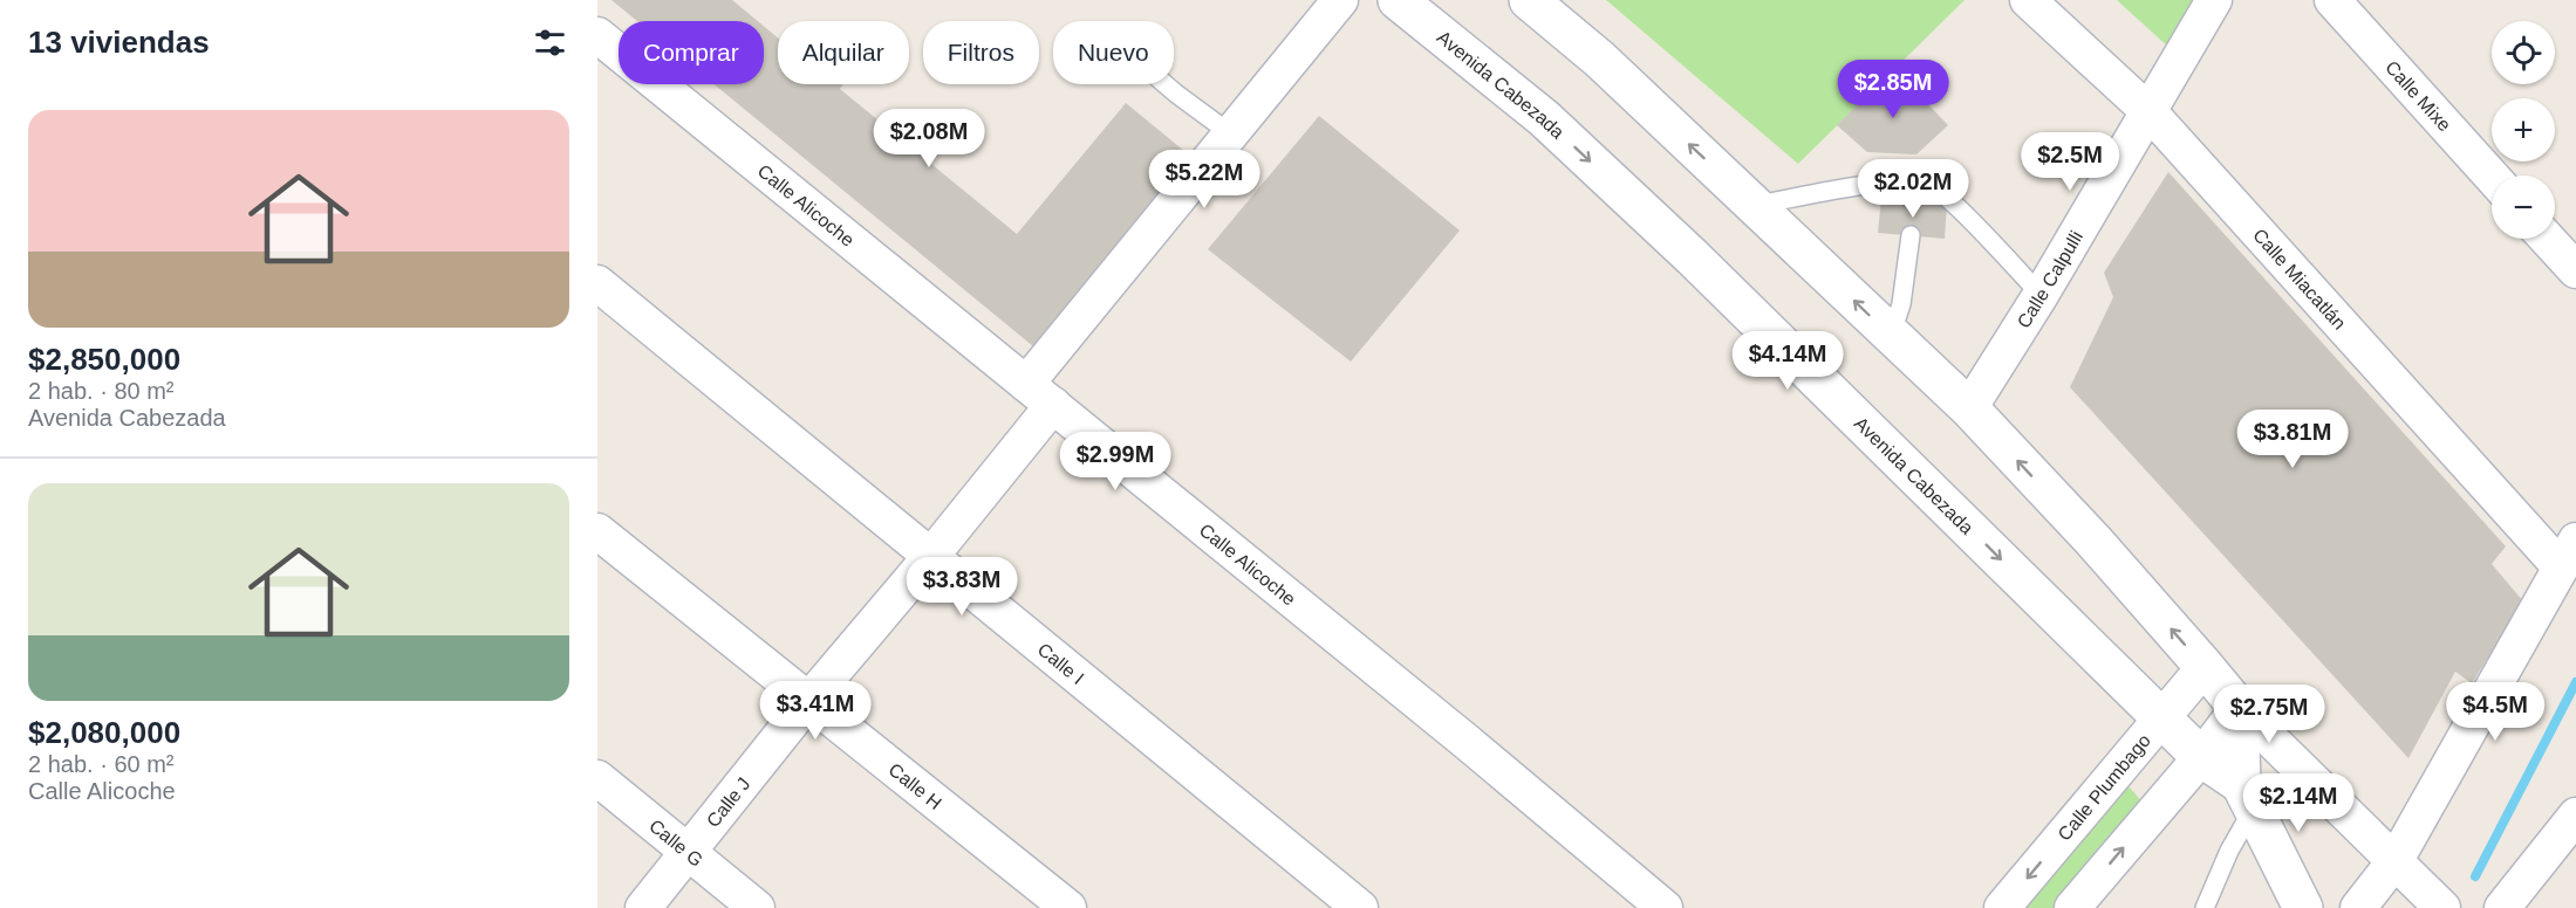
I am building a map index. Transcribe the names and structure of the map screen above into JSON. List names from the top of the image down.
{
  "streets": {
    "main road": ["Avenida Cabezada"],
    "street": [
      "Calle Mixe",
      "Calle Alicoche",
      "Calle Calpulli",
      "Calle Miacatlán",
      "Calle I",
      "Calle H",
      "Calle Plumbago",
      "Calle J",
      "Calle G"
    ]
  },
  "crossings": [
    ["Avenida Cabezada", "Calle Plumbago"],
    ["Calle Alicoche", "Calle J"],
    ["Calle Calpulli", "Calle Miacatlán"],
    ["Calle I", "Calle J"],
    ["Calle H", "Calle J"],
    ["Calle J", "Calle G"]
  ],
  "page": {
    "heading": "13 viviendas",
    "map_buttons": ["+", "−"],
    "chip": [
      "Comprar",
      "Alquilar",
      "Filtros",
      "Nuevo"
    ],
    "price": [
      "$2.85M",
      "$2.08M",
      "$2.5M",
      "$5.22M",
      "$2.02M",
      "$4.14M",
      "$3.81M",
      "$2.99M",
      "$3.83M",
      "$3.41M",
      "$4.5M",
      "$2.75M",
      "$2.14M"
    ],
    "list": [
      {
        "name": "$2,850,000",
        "note": "2 hab. · 80 m² · Avenida Cabezada"
      },
      {
        "name": "$2,080,000",
        "note": "2 hab. · 60 m² · Calle Alicoche"
      }
    ]
  }
}
